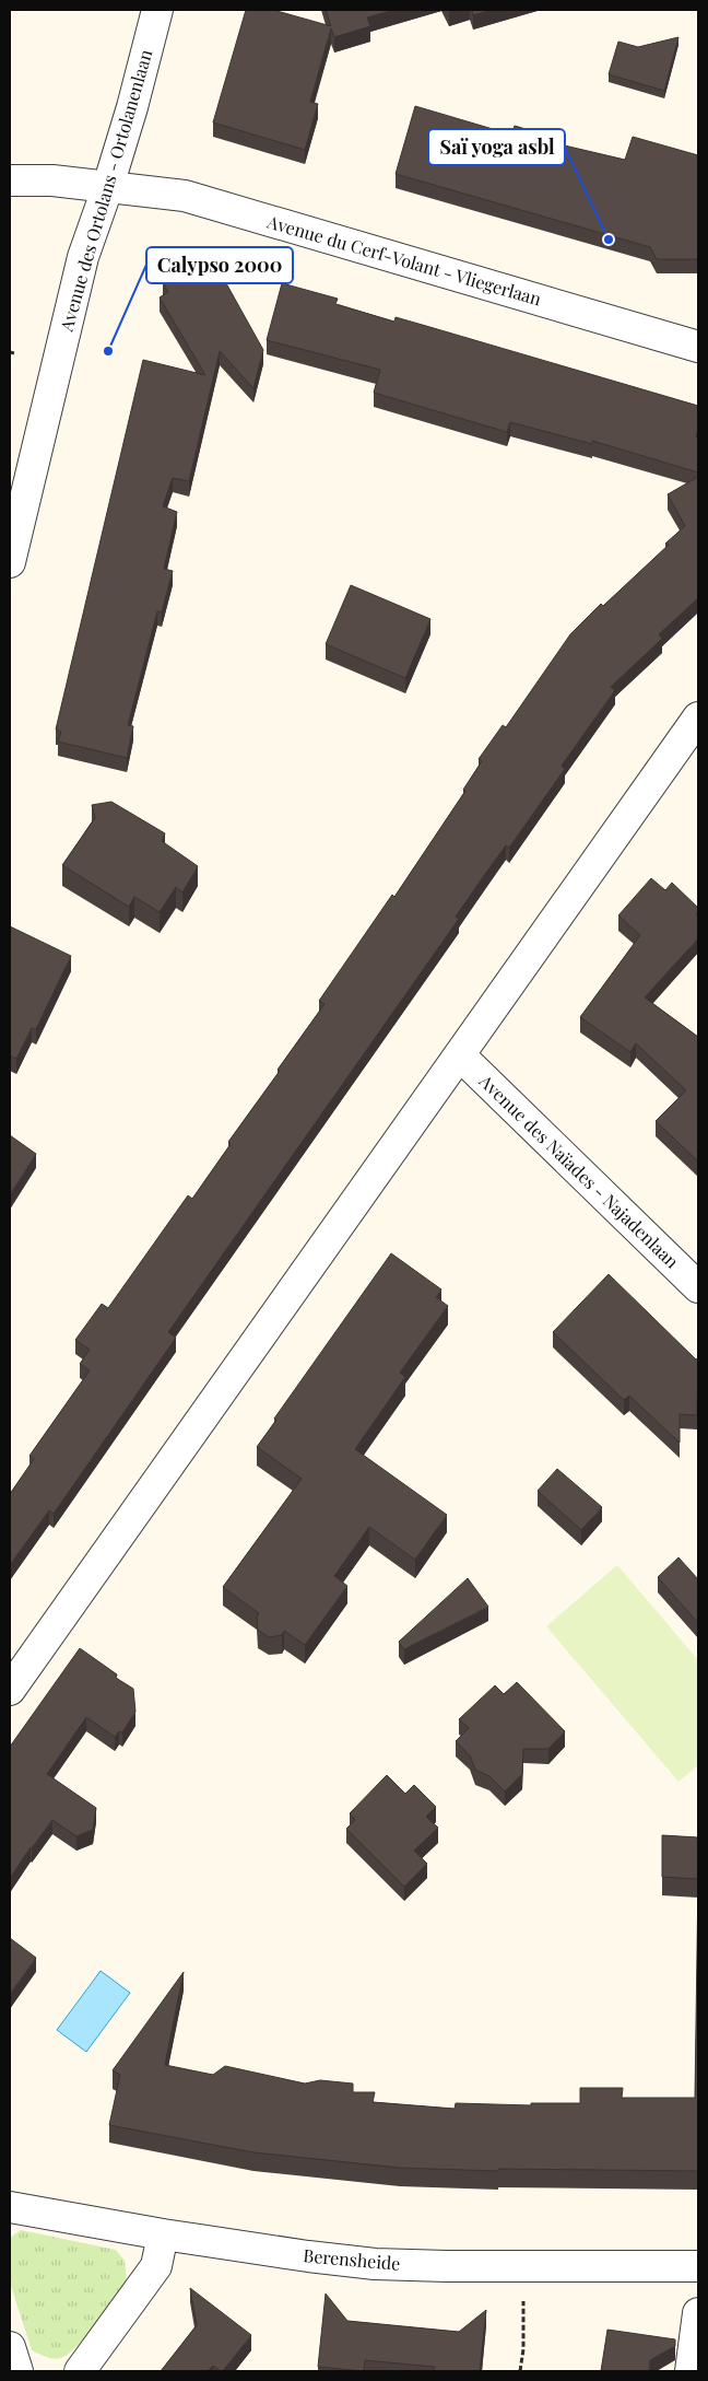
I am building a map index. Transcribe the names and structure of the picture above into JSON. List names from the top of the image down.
{
  "streets": {
    "street": [
      "Avenue des Ortolans - Ortolanenlaan",
      "Avenue du Cerf-Volant - Vliegerlaan",
      "Avenue des Naïades - Najadenlaan",
      "Berensheide"
    ]
  },
  "crossings": [
    ["Avenue des Ortolans - Ortolanenlaan", "Avenue du Cerf-Volant - Vliegerlaan"]
  ],
  "places": ["Saï yoga asbl", "Calypso 2000"]
}
